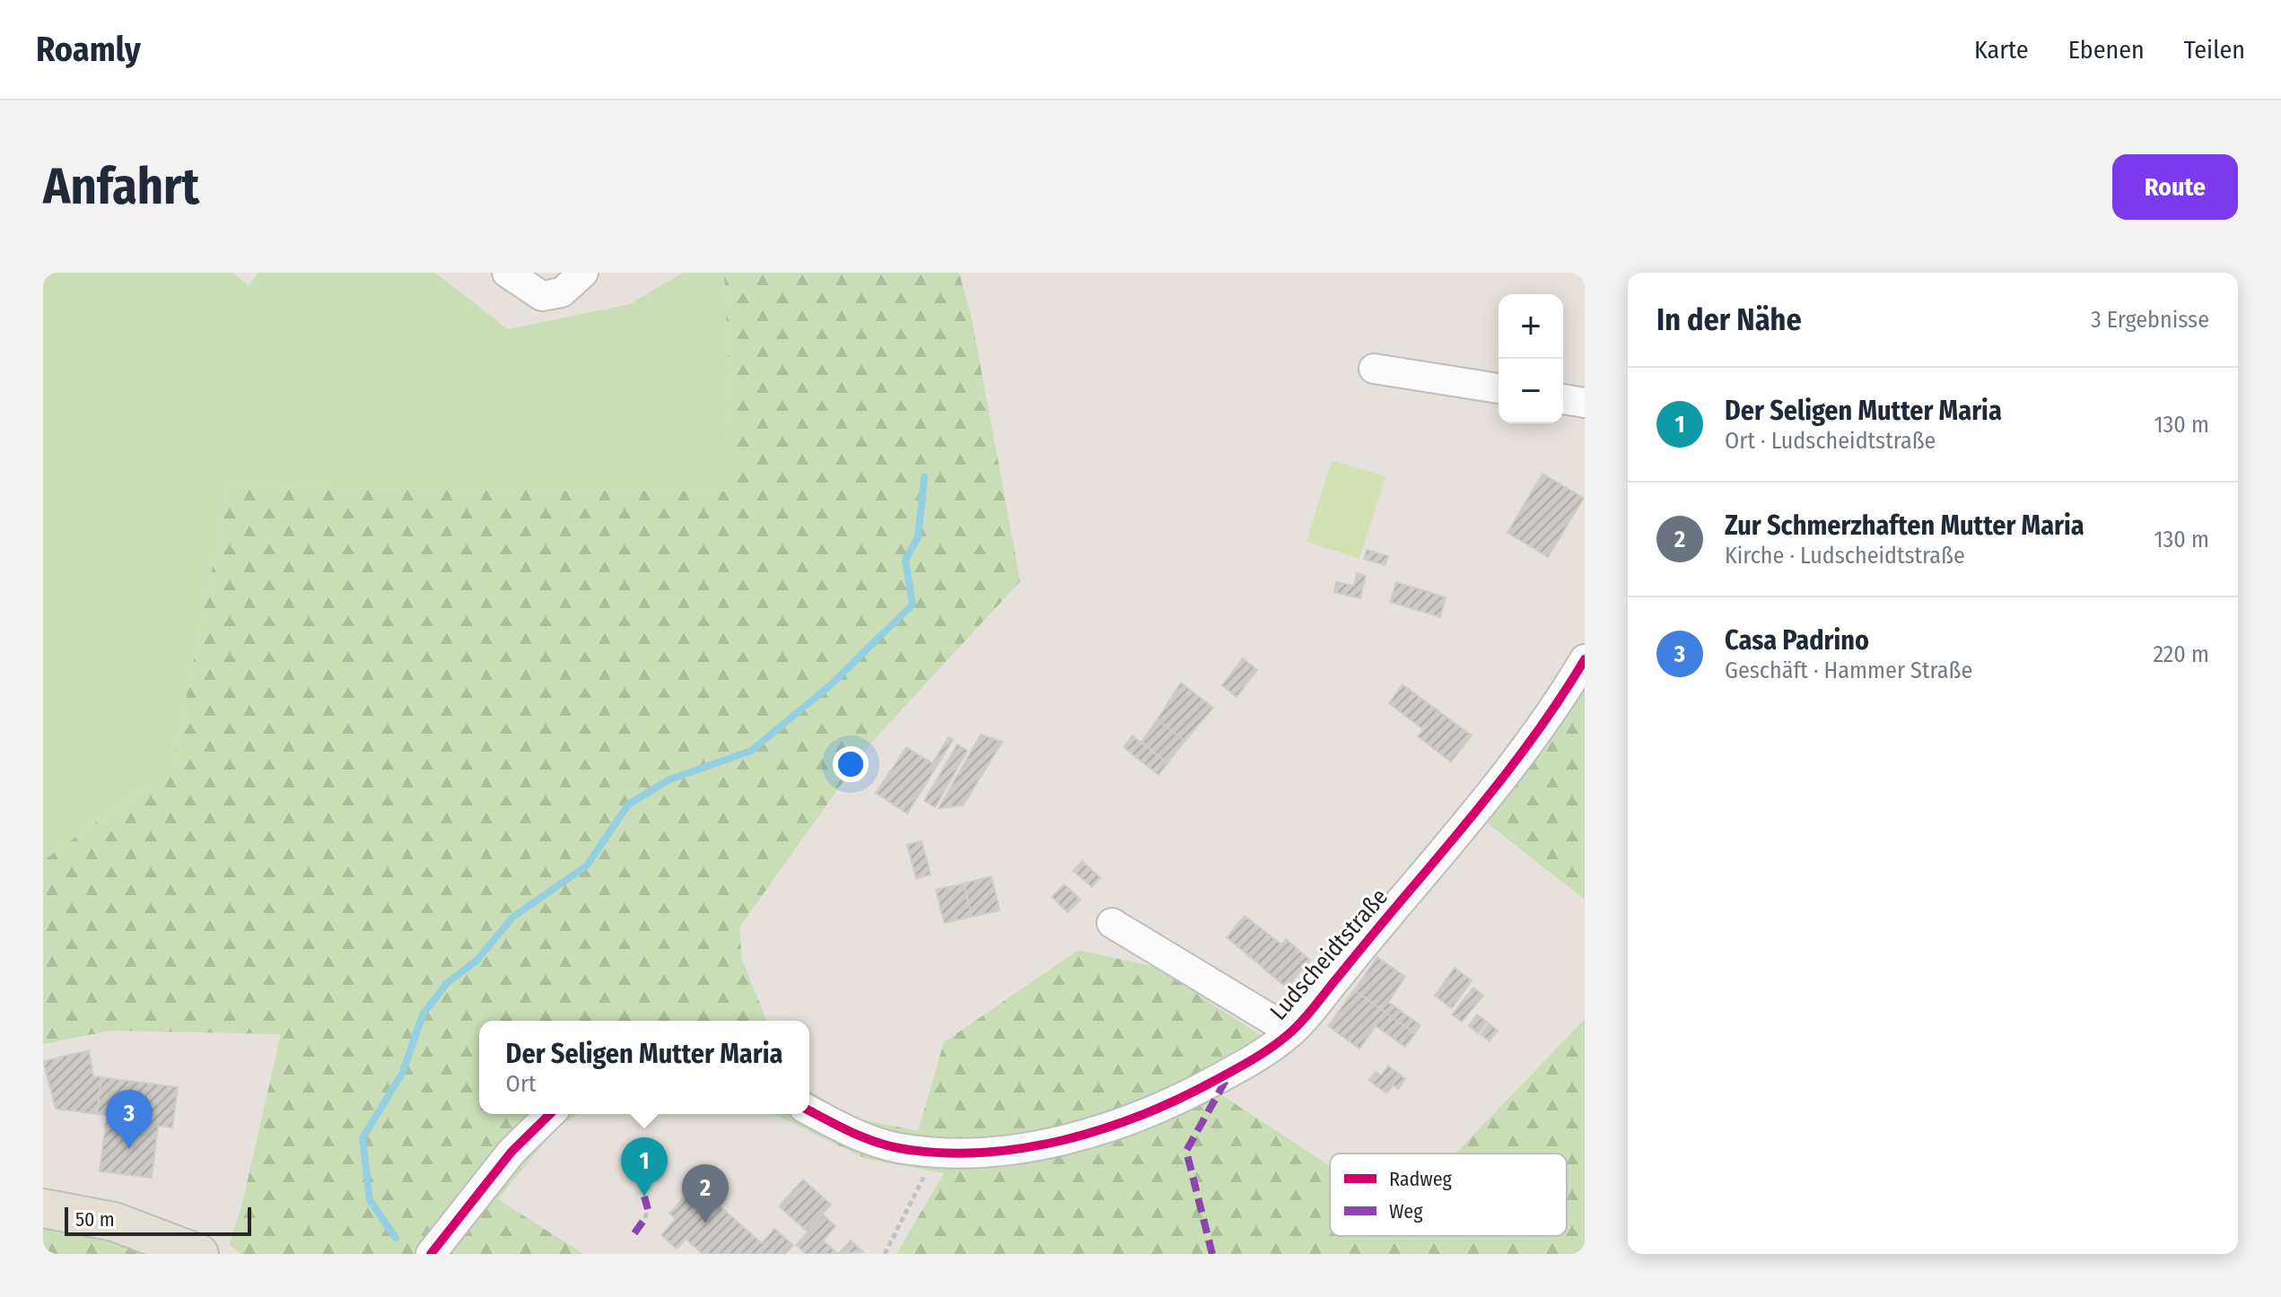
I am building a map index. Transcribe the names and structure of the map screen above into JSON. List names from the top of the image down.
{
  "streets": {
    "street": ["Ludscheidtstraße"]
  },
  "legend": ["Radweg", "Weg"],
  "scale_bar": "50 m",
  "page": {
    "header": "Roamly",
    "nav": ["Karte", "Ebenen", "Teilen"],
    "buttons": "Route",
    "title": "Anfahrt",
    "heading": ["In der Nähe", "3 Ergebnisse"],
    "map_buttons": ["+", "−"],
    "list": [
      {
        "mark": "1",
        "name": "Der Seligen Mutter Maria",
        "note": "Ort · Ludscheidtstraße",
        "value": "130 m"
      },
      {
        "mark": "2",
        "name": "Zur Schmerzhaften Mutter Maria",
        "note": "Kirche · Ludscheidtstraße",
        "value": "130 m"
      },
      {
        "mark": "3",
        "name": "Casa Padrino",
        "note": "Geschäft · Hammer Straße",
        "value": "220 m"
      }
    ],
    "popup": ["Der Seligen Mutter Maria", "Ort"],
    "pins": ["3", "1", "2"],
    "scale": "50 m"
  }
}
